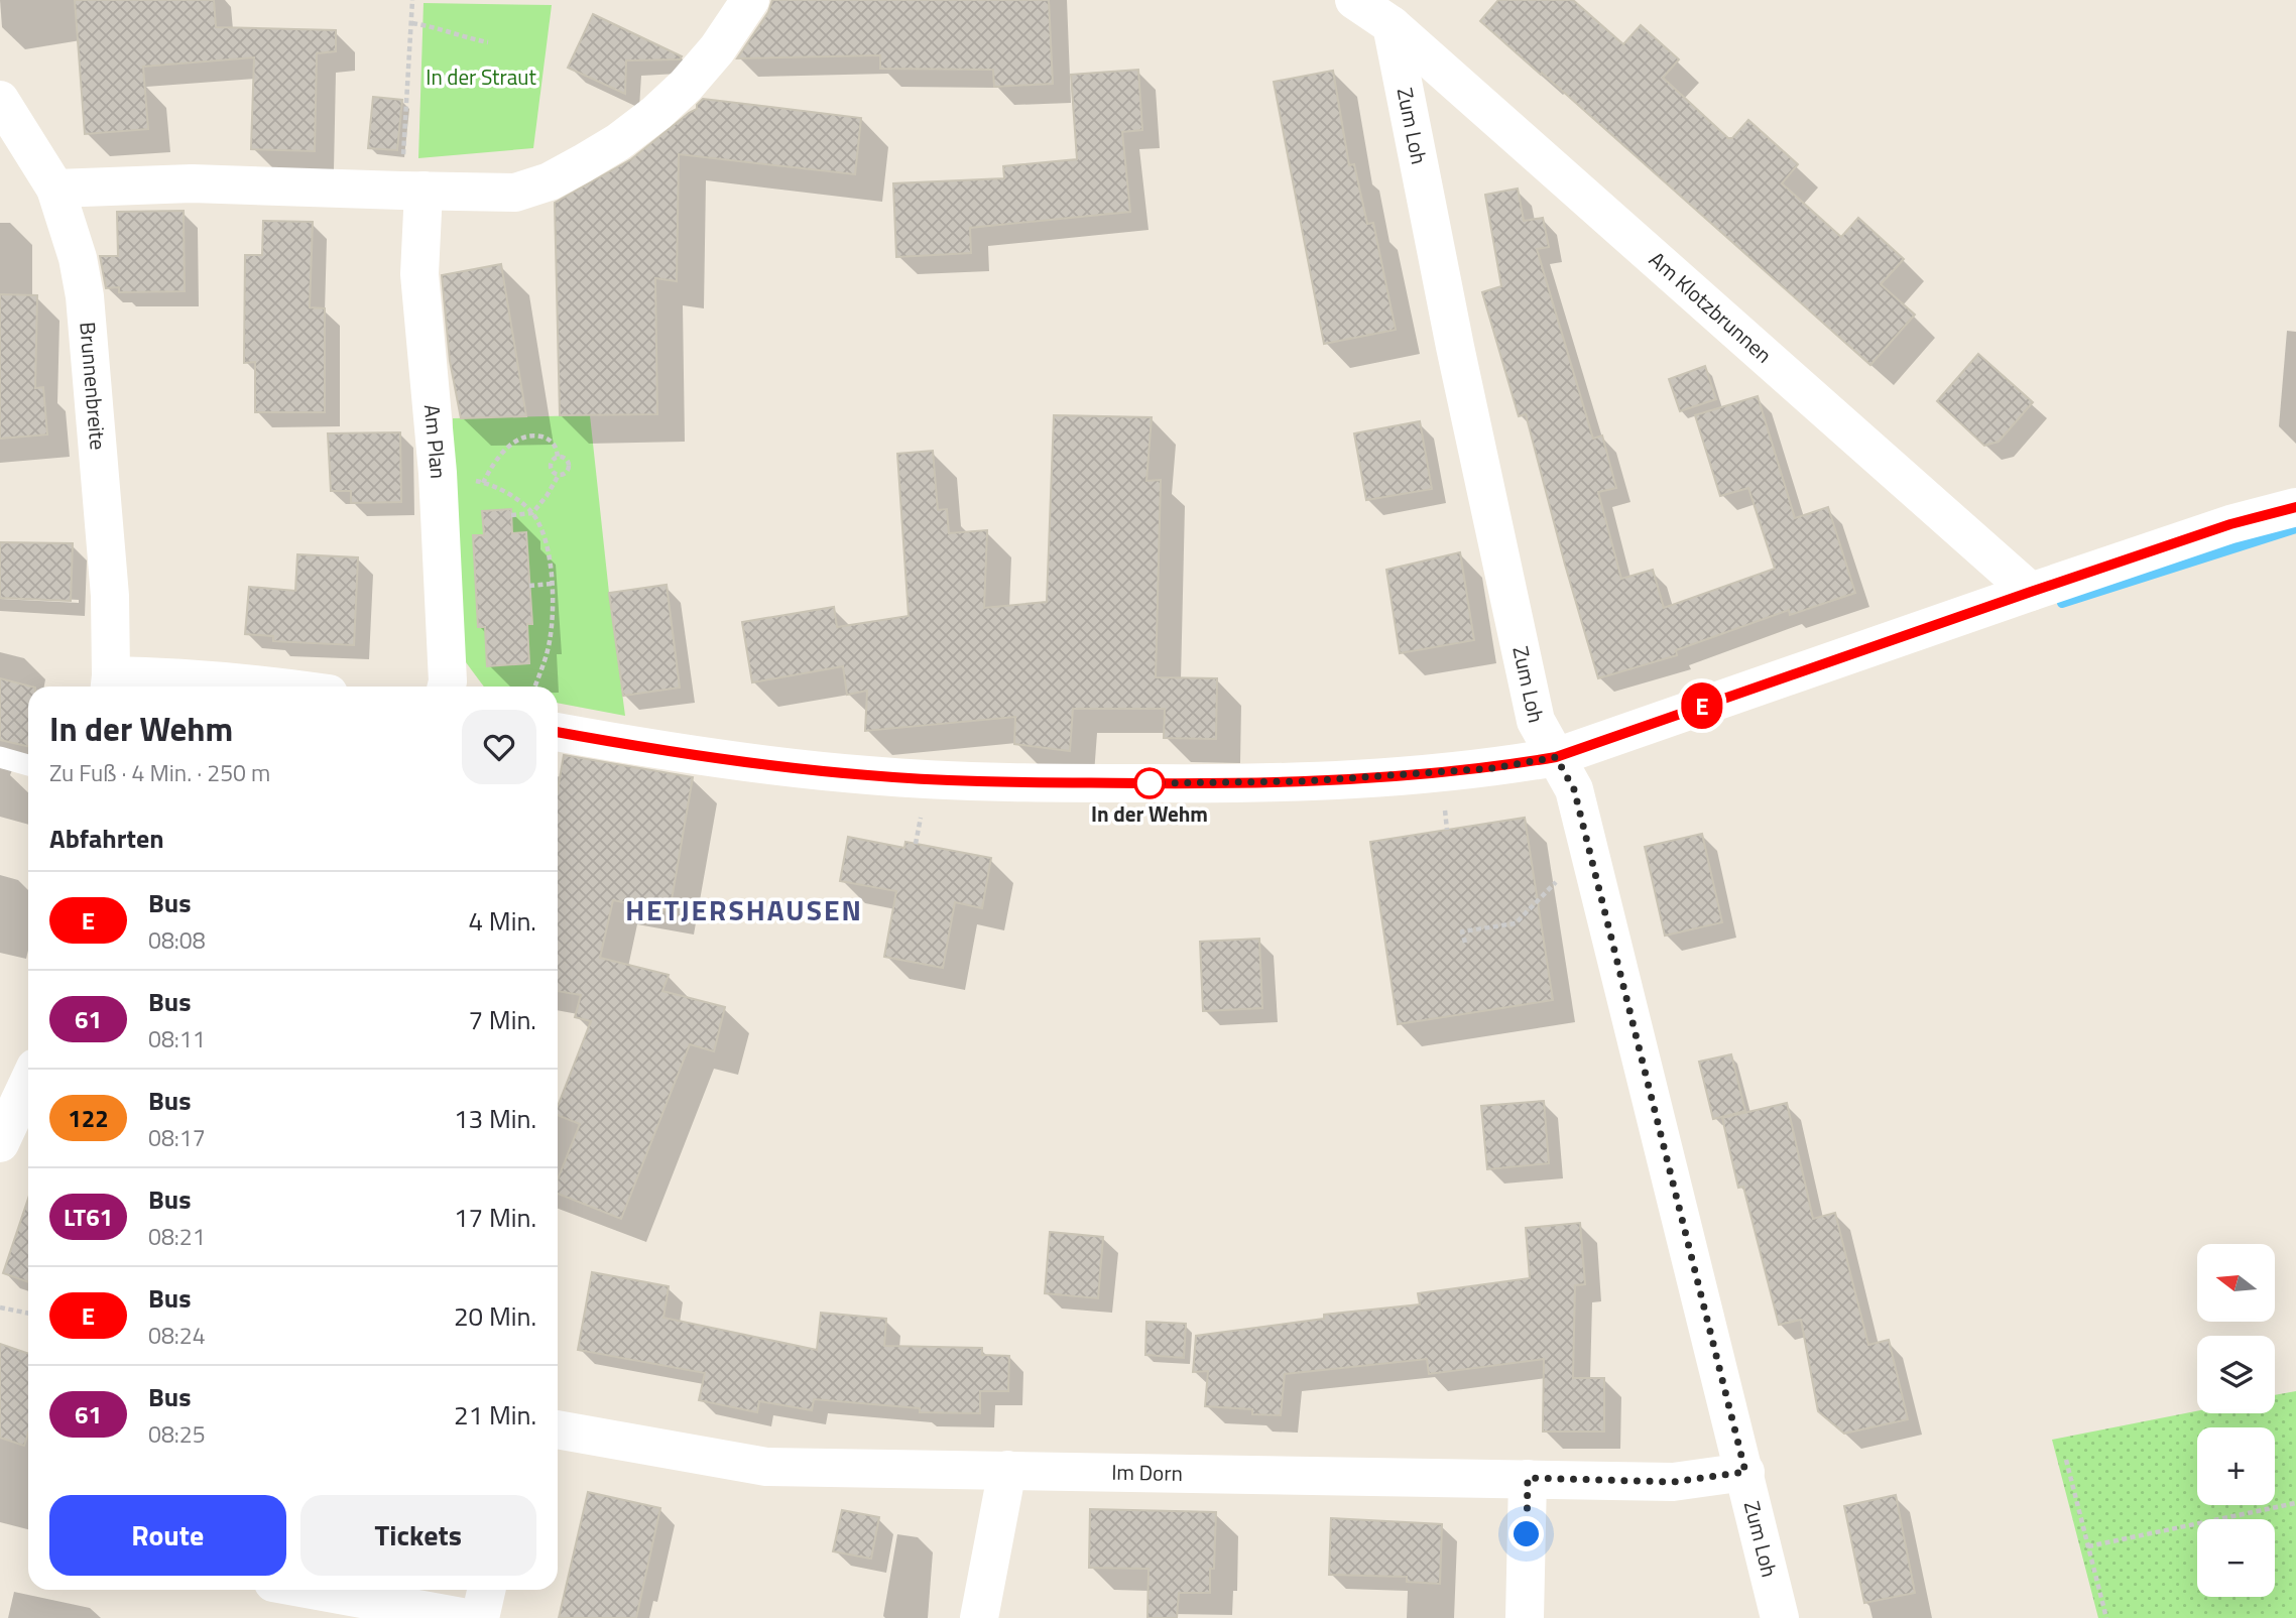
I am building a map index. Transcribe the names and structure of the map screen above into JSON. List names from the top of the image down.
{
  "streets": {
    "street": [
      "Zum Loh",
      "Am Klotzbrunnen",
      "Brunnenbreite",
      "Am Plan",
      "Im Dorn"
    ]
  },
  "crossings": [
    ["Zum Loh", "Am Klotzbrunnen"],
    ["Zum Loh", "Im Dorn"]
  ],
  "districts": ["HETJERSHAUSEN"],
  "parks": ["In der Straut"],
  "places": ["In der Wehm"],
  "lines": ["bus line E"],
  "north": "left",
  "page": {
    "on_map": "E",
    "heading": [
      ["In der Wehm", "Zu Fuß · 4 Min. · 250 m"],
      "Abfahrten"
    ],
    "list": [
      {
        "mark": "E",
        "name": "Bus",
        "note": "08:08",
        "value": "4 Min."
      },
      {
        "mark": "61",
        "name": "Bus",
        "note": "08:11",
        "value": "7 Min."
      },
      {
        "mark": "122",
        "name": "Bus",
        "note": "08:17",
        "value": "13 Min."
      },
      {
        "mark": "LT61",
        "name": "Bus",
        "note": "08:21",
        "value": "17 Min."
      },
      {
        "mark": "E",
        "name": "Bus",
        "note": "08:24",
        "value": "20 Min."
      },
      {
        "mark": "61",
        "name": "Bus",
        "note": "08:25",
        "value": "21 Min."
      }
    ],
    "map_buttons": ["+", "−"],
    "buttons": ["Route", "Tickets"]
  }
}
